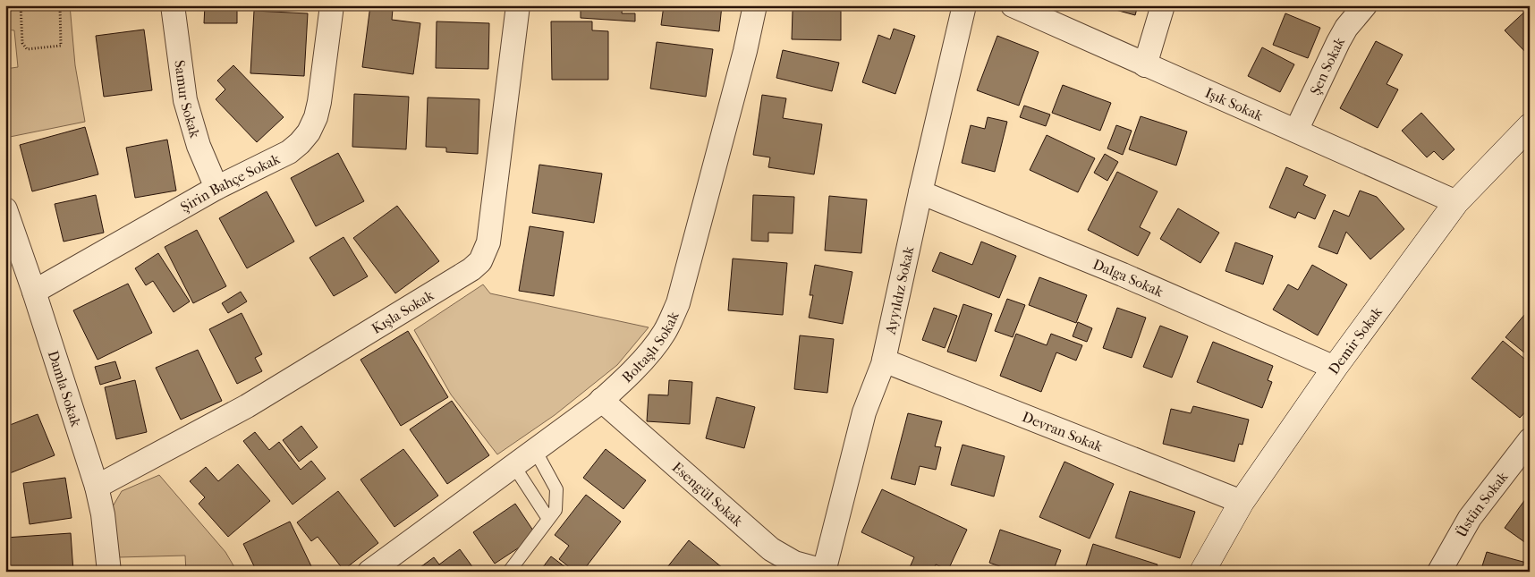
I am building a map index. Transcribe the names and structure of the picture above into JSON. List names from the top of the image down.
{
  "streets": {
    "street": [
      "Şen Sokak",
      "Samur Sokak",
      "Işık Sokak",
      "Şirin Bahçe Sokak",
      "Dalga Sokak",
      "Ayyıldız Sokak",
      "Kışla Sokak",
      "Demir Sokak",
      "Boltaşlı Sokak",
      "Damla Sokak",
      "Devran Sokak",
      "Esengül Sokak",
      "Üstün Sokak"
    ]
  },
  "crossings": [
    ["Şen Sokak", "Işık Sokak"],
    ["Samur Sokak", "Şirin Bahçe Sokak"],
    ["Işık Sokak", "Demir Sokak"],
    ["Şirin Bahçe Sokak", "Damla Sokak"],
    ["Dalga Sokak", "Ayyıldız Sokak"],
    ["Dalga Sokak", "Demir Sokak"],
    ["Ayyıldız Sokak", "Devran Sokak"],
    ["Ayyıldız Sokak", "Esengül Sokak"],
    ["Kışla Sokak", "Damla Sokak"],
    ["Demir Sokak", "Devran Sokak"],
    ["Boltaşlı Sokak", "Esengül Sokak"]
  ]
}
